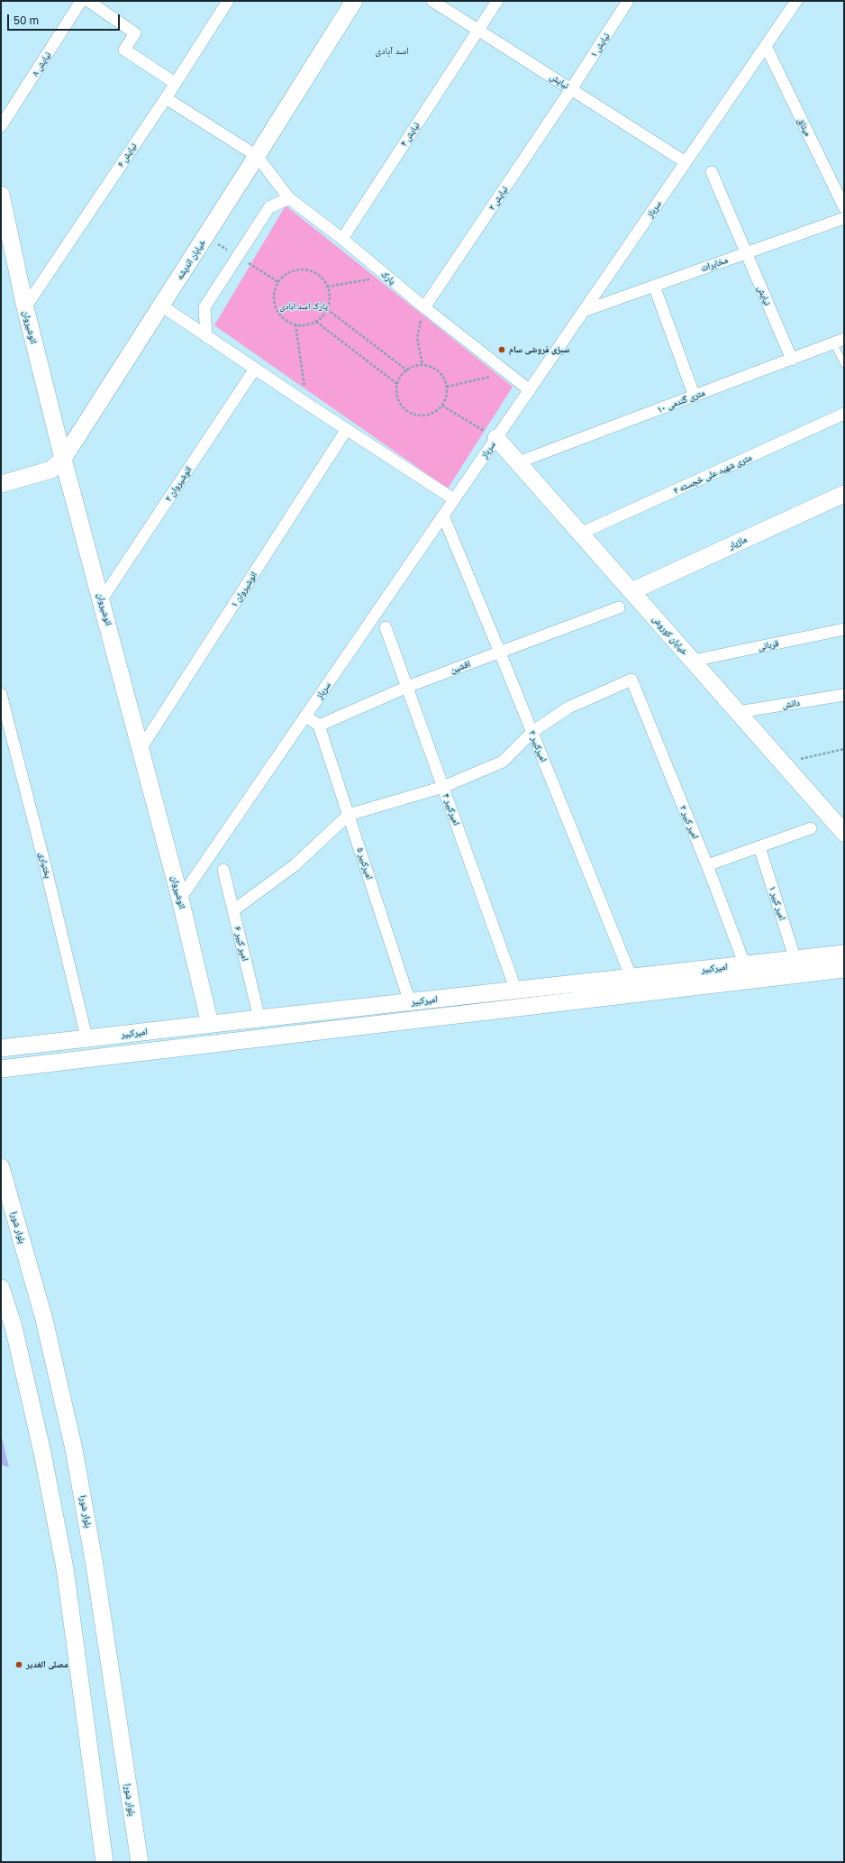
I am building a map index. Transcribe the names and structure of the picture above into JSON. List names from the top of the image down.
{
  "streets": {
    "main road": [
      "خیابان اندیشه",
      "انوشیروان",
      "مازیار",
      "خیابان کوروش",
      "امیرکبیر",
      "بلوار شورا"
    ],
    "street": [
      "نیایش ۱",
      "نیایش ۸",
      "نیایش",
      "میثاق",
      "نیایش ۴",
      "نیایش ۶",
      "نیایش ۲",
      "سرباز",
      "مخابرات",
      "پارک",
      "۱۰ متری گندمی",
      "۴ متری شهید علی خجسته",
      "انوشیروان ۲",
      "انوشیروان ۱",
      "قربانی",
      "افشین",
      "دانش",
      "امیرکبیر ۳",
      "امیرکبیر ۴",
      "امیر کبیر ۲",
      "امیرکبیر ۵",
      "بختیاری",
      "امیر کبیر ۱",
      "امیر کبیر ۶"
    ]
  },
  "crossings": [
    ["نیایش ۱", "نیایش"],
    ["نیایش ۱", "نیایش ۲"],
    ["نیایش", "نیایش ۴"],
    ["نیایش", "نیایش ۲"],
    ["نیایش", "سرباز"],
    ["نیایش", "مخابرات"],
    ["نیایش", "۱۰ متری گندمی"],
    ["میثاق", "سرباز"],
    ["نیایش ۴", "پارک"],
    ["نیایش ۶", "انوشیروان"],
    ["نیایش ۲", "پارک"],
    ["سرباز", "مخابرات"],
    ["سرباز", "پارک"],
    ["سرباز", "انوشیروان"],
    ["سرباز", "خیابان کوروش"],
    ["سرباز", "امیرکبیر ۳"],
    ["خیابان اندیشه", "پارک"],
    ["خیابان اندیشه", "انوشیروان"],
    ["انوشیروان", "انوشیروان ۲"],
    ["انوشیروان", "انوشیروان ۱"],
    ["انوشیروان", "امیرکبیر"],
    ["۱۰ متری گندمی", "خیابان کوروش"],
    ["۴ متری شهید علی خجسته", "خیابان کوروش"],
    ["مازیار", "خیابان کوروش"],
    ["خیابان کوروش", "قربانی"],
    ["خیابان کوروش", "دانش"],
    ["افشین", "امیرکبیر ۳"],
    ["افشین", "امیرکبیر ۴"],
    ["افشین", "امیرکبیر ۵"],
    ["امیرکبیر ۳", "امیر کبیر ۲"],
    ["امیرکبیر ۳", "امیرکبیر"],
    ["امیرکبیر ۴", "امیرکبیر"],
    ["امیر کبیر ۲", "امیرکبیر"],
    ["امیرکبیر ۵", "امیرکبیر"],
    ["بختیاری", "امیرکبیر"],
    ["امیر کبیر ۱", "امیرکبیر"],
    ["امیر کبیر ۶", "امیرکبیر"]
  ],
  "districts": ["اسد آبادی"],
  "parks": ["پارک اسد ابادی"],
  "places": ["سبزی فروشی سام", "مصلی الغدیر"],
  "scale_bar": "50 m"
}
